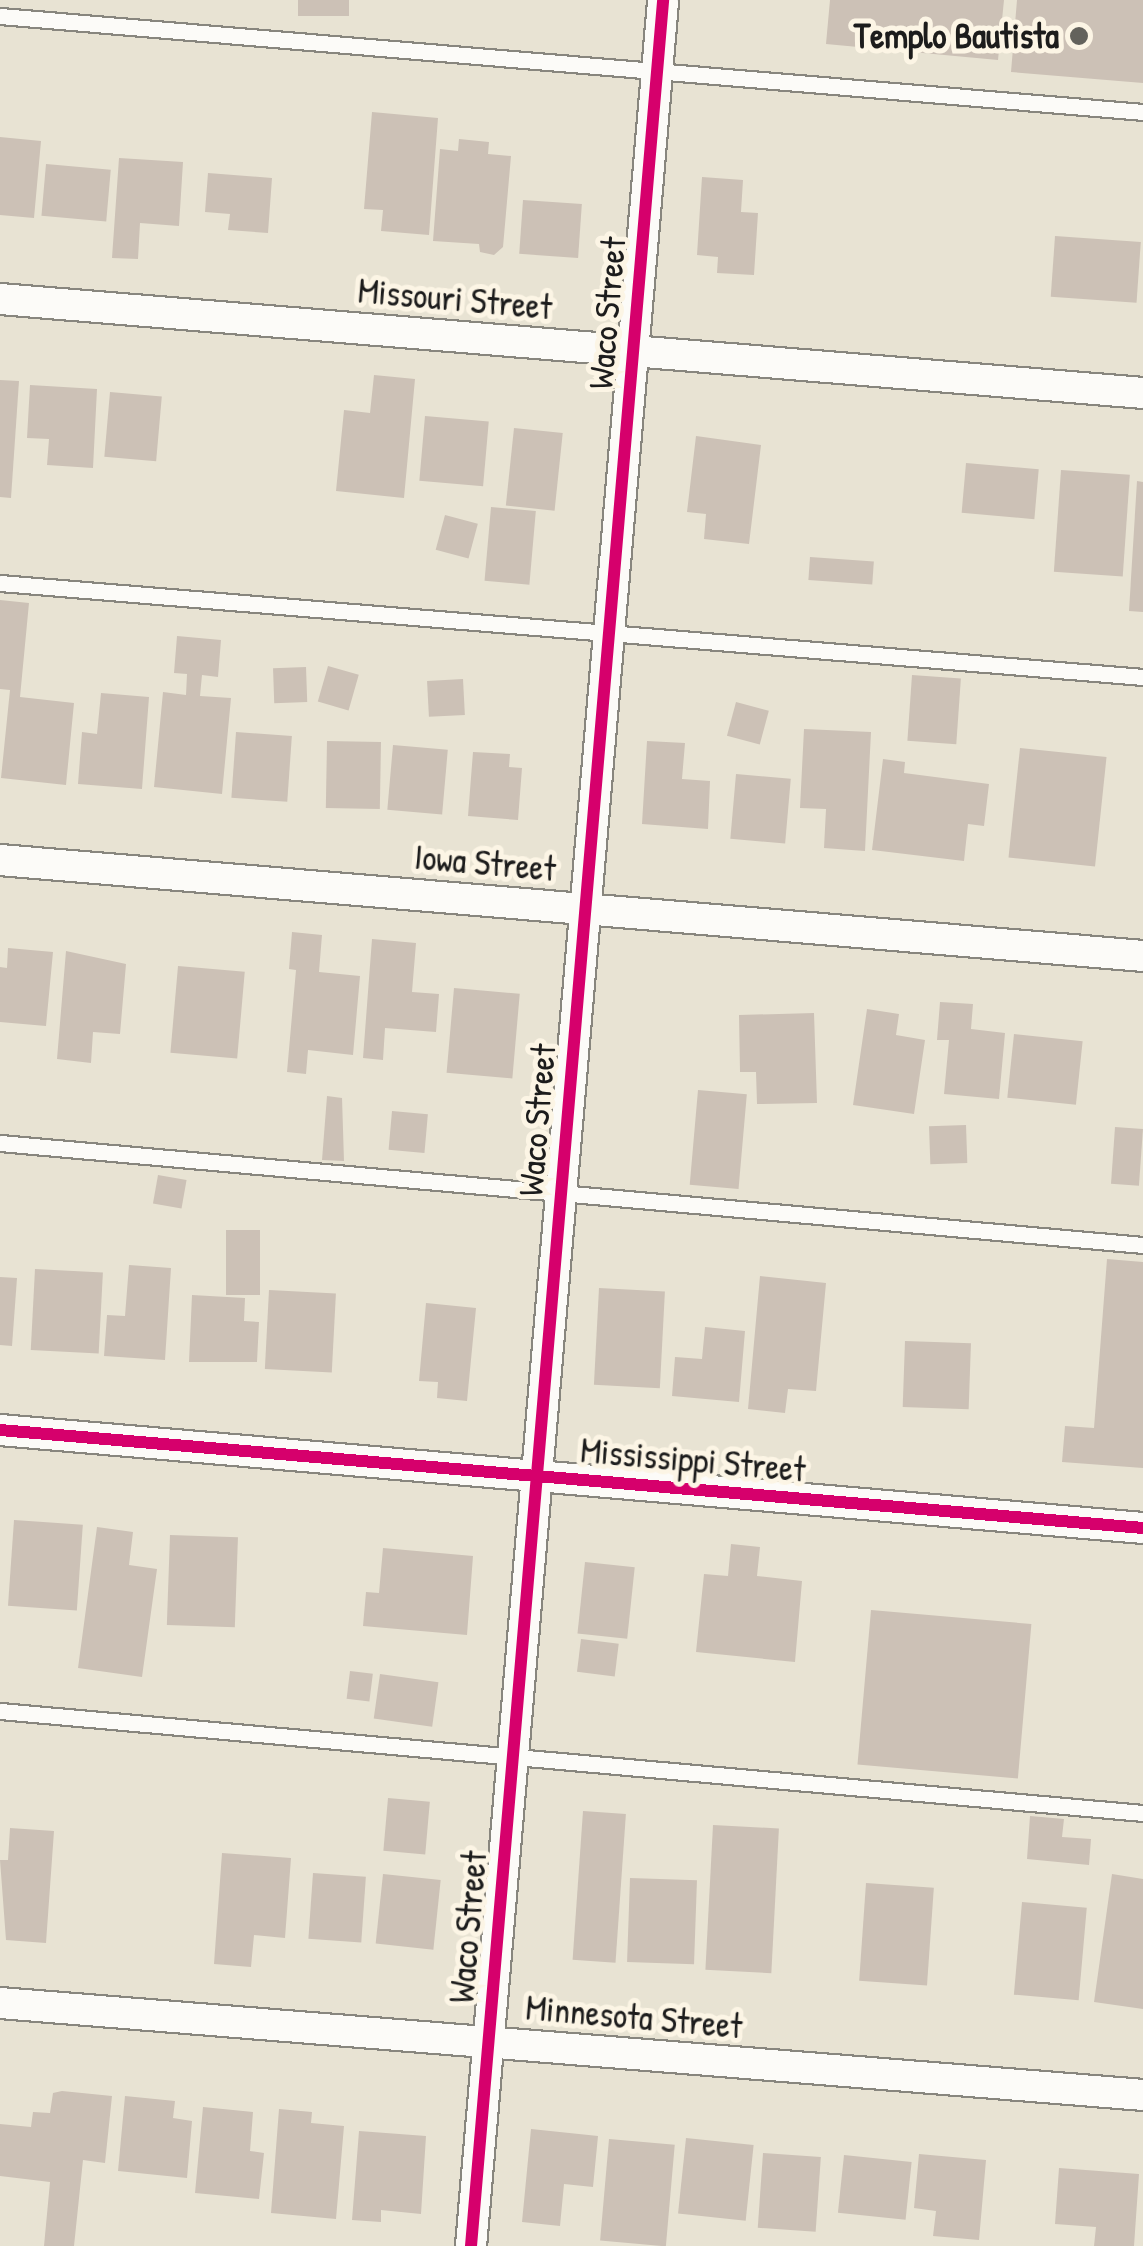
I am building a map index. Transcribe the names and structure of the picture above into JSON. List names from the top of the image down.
{
  "streets": {
    "street": [
      "Missouri Street",
      "Waco Street",
      "Iowa Street",
      "Mississippi Street",
      "Minnesota Street"
    ]
  },
  "crossings": [
    ["Missouri Street", "Waco Street"],
    ["Waco Street", "Iowa Street"],
    ["Waco Street", "Mississippi Street"],
    ["Waco Street", "Minnesota Street"]
  ],
  "places": ["Templo Bautista"]
}
